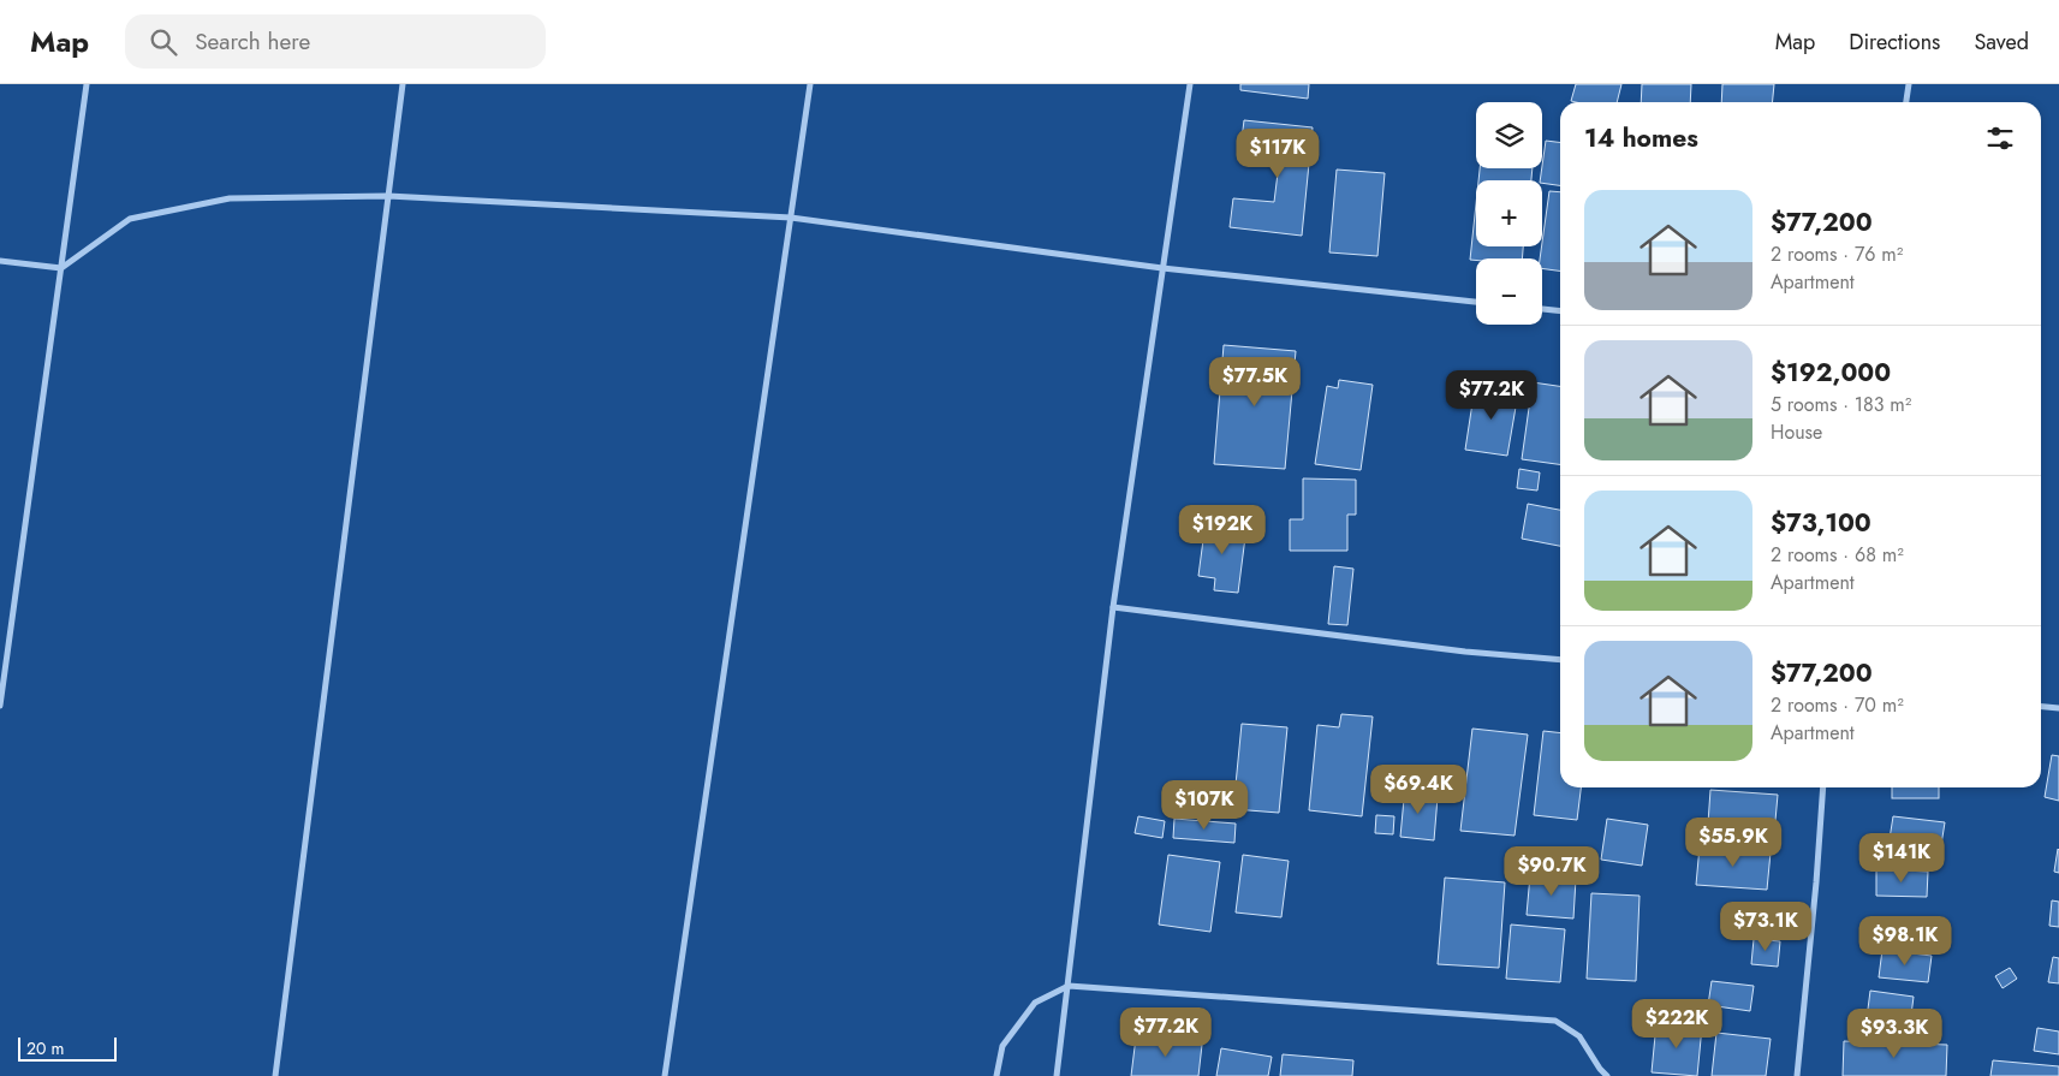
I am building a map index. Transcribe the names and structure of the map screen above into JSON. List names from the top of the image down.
{
  "scale_bar": "20 m",
  "page": {
    "header": "Map",
    "search": "Search here",
    "nav": ["Map", "Directions", "Saved"],
    "map_buttons": ["+", "−"],
    "heading": "14 homes",
    "price": [
      "$117K",
      "$77.5K",
      "$77.2K",
      "$192K",
      "$69.4K",
      "$107K",
      "$55.9K",
      "$141K",
      "$90.7K",
      "$73.1K",
      "$98.1K",
      "$222K",
      "$77.2K",
      "$93.3K"
    ],
    "list": [
      {
        "name": "$77,200",
        "note": "2 rooms · 76 m² · Apartment"
      },
      {
        "name": "$192,000",
        "note": "5 rooms · 183 m² · House"
      },
      {
        "name": "$73,100",
        "note": "2 rooms · 68 m² · Apartment"
      },
      {
        "name": "$77,200",
        "note": "2 rooms · 70 m² · Apartment"
      }
    ],
    "scale": "20 m"
  }
}
